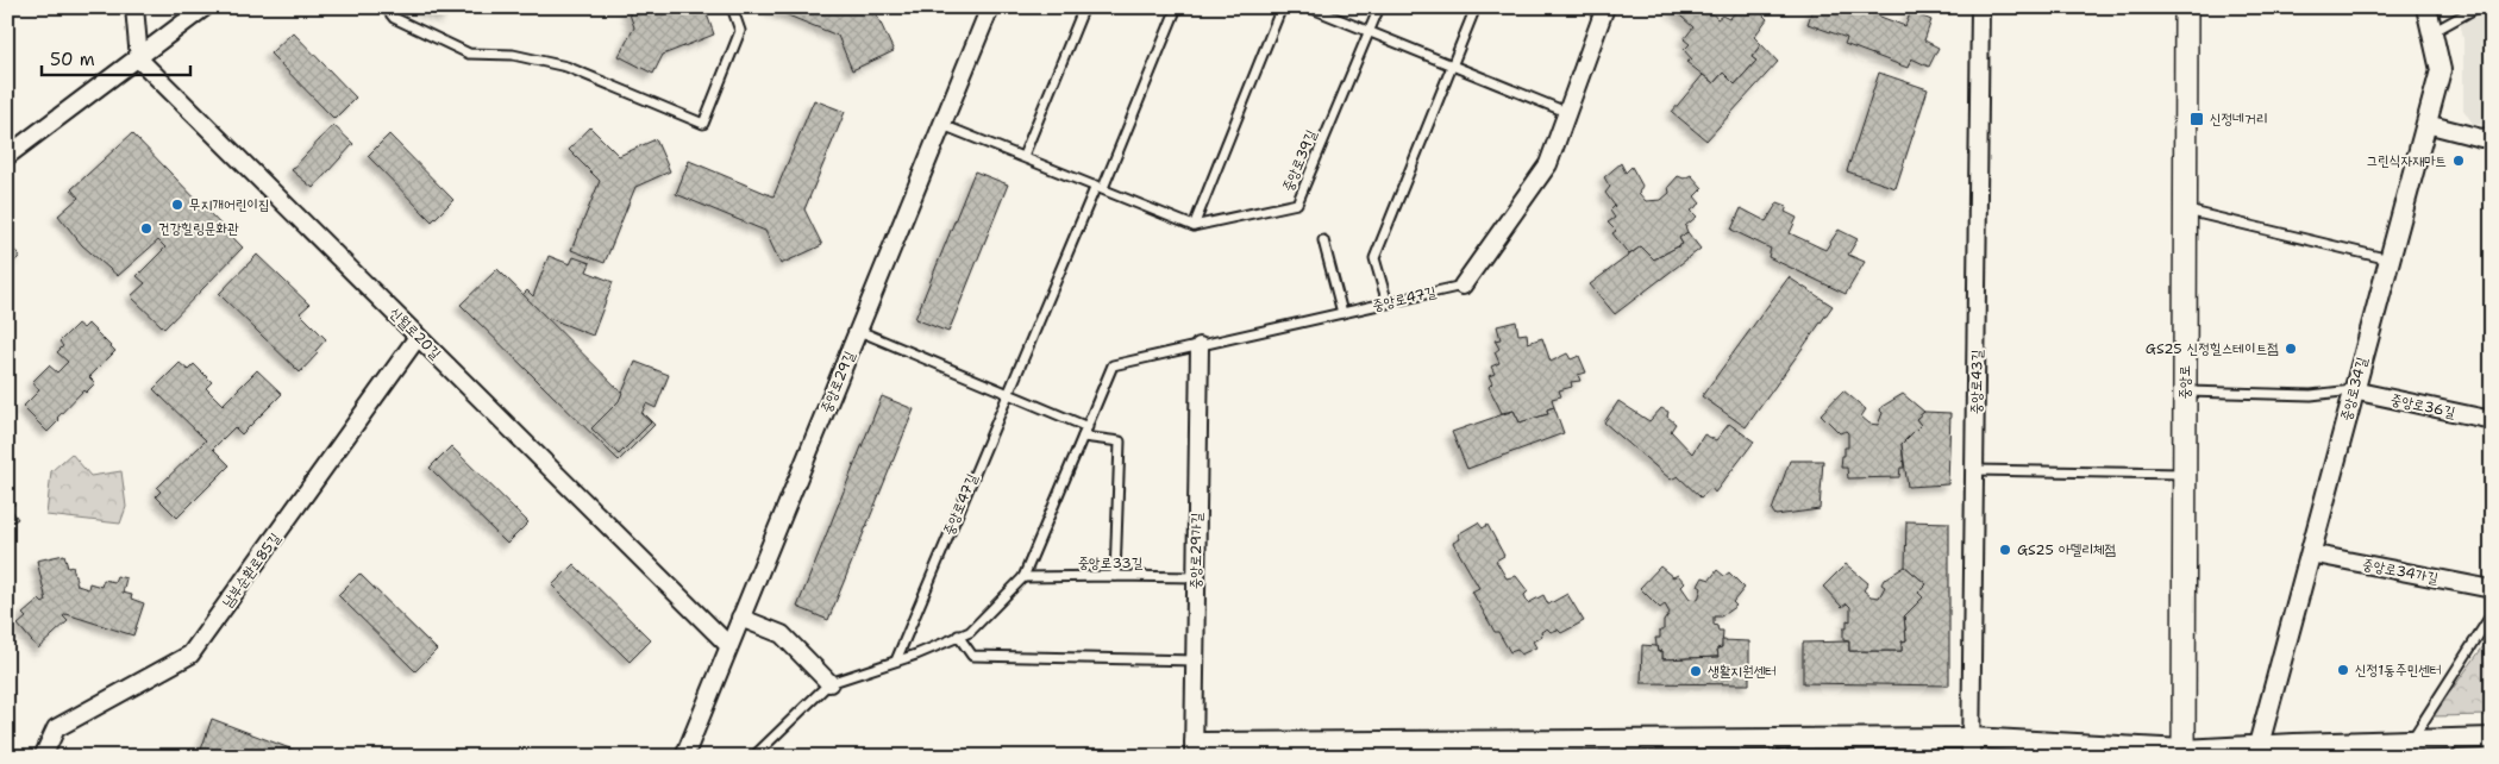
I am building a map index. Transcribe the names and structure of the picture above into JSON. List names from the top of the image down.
{
  "streets": {
    "main road": ["중앙로"],
    "street": [
      "중앙로47길",
      "신월로20길",
      "중앙로29길",
      "중앙로43길",
      "중앙로34길",
      "중앙로36길",
      "중앙로29가길",
      "남부순환로85길",
      "중앙로34가길"
    ],
    "lane": ["중앙로39길", "중앙로33길"]
  },
  "crossings": [
    ["중앙로47길", "중앙로29가길"],
    ["중앙로47길", "중앙로33길"],
    ["신월로20길", "중앙로29길"],
    ["신월로20길", "남부순환로85길"],
    ["중앙로34길", "중앙로36길"],
    ["중앙로34길", "중앙로34가길"],
    ["중앙로29가길", "중앙로33길"]
  ],
  "places": {
    "transit": ["신정네거리"],
    "other": [
      "그린식자재마트",
      "무지개어린이집",
      "건강힐링문화관",
      "GS25 신정힐스테이트점",
      "GS25 아델리체점",
      "신정1동주민센터",
      "생활지원센터"
    ]
  },
  "scale_bar": "50 m"
}
